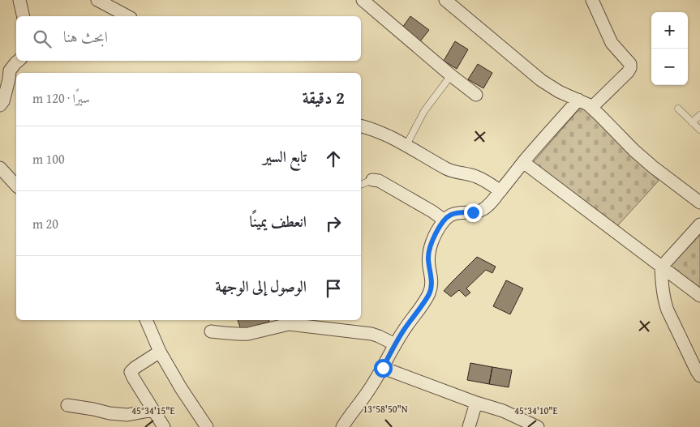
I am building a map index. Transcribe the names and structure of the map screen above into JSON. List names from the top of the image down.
{
  "page": {
    "map_buttons": ["+", "−"],
    "search": "ابحث هنا",
    "heading": ["2 دقيقة", "سيرًا · 120 m"],
    "list": [
      ["تابع السير", "100 m"],
      ["انعطف يمينًا", "20 m"],
      "الوصول إلى الوجهة"
    ]
  },
  "coordinates": ["13°58'50\"N", "45°34'15\"E", "45°34'10\"E"]
}
